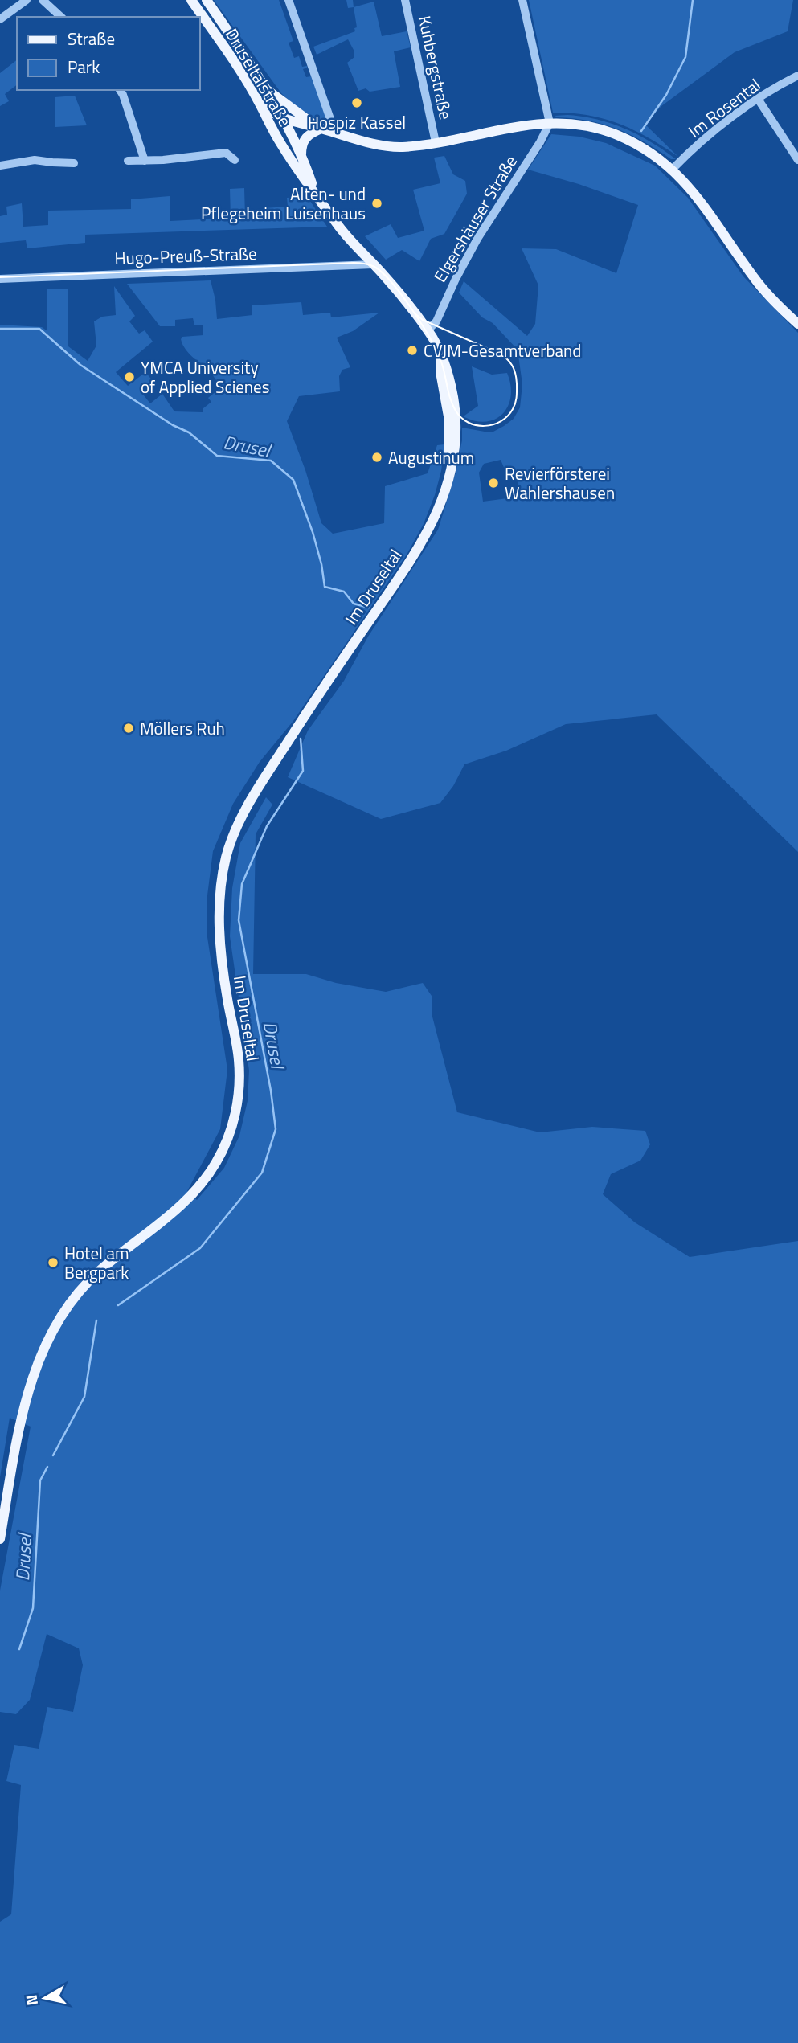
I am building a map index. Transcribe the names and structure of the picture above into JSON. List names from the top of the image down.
{
  "streets": {
    "main road": ["Druseltalstraße", "Im Druseltal"],
    "street": [
      "Kuhbergstraße",
      "Im Rosental",
      "Elgershäuser Straße",
      "Hugo-Preuß-Straße"
    ]
  },
  "crossings": [
    ["Druseltalstraße", "Im Druseltal"],
    ["Elgershäuser Straße", "Im Druseltal"],
    ["Hugo-Preuß-Straße", "Im Druseltal"]
  ],
  "water": ["Drusel"],
  "places": [
    "Hospiz Kassel",
    "Alten- und Pflegeheim Luisenhaus",
    "CVJM-Gesamtverband",
    "YMCA University of Applied Scienes",
    "Augustinum",
    "Revierförsterei Wahlershausen",
    "Möllers Ruh",
    "Hotel am Bergpark"
  ],
  "legend": ["Straße", "Park"],
  "north": "left"
}
